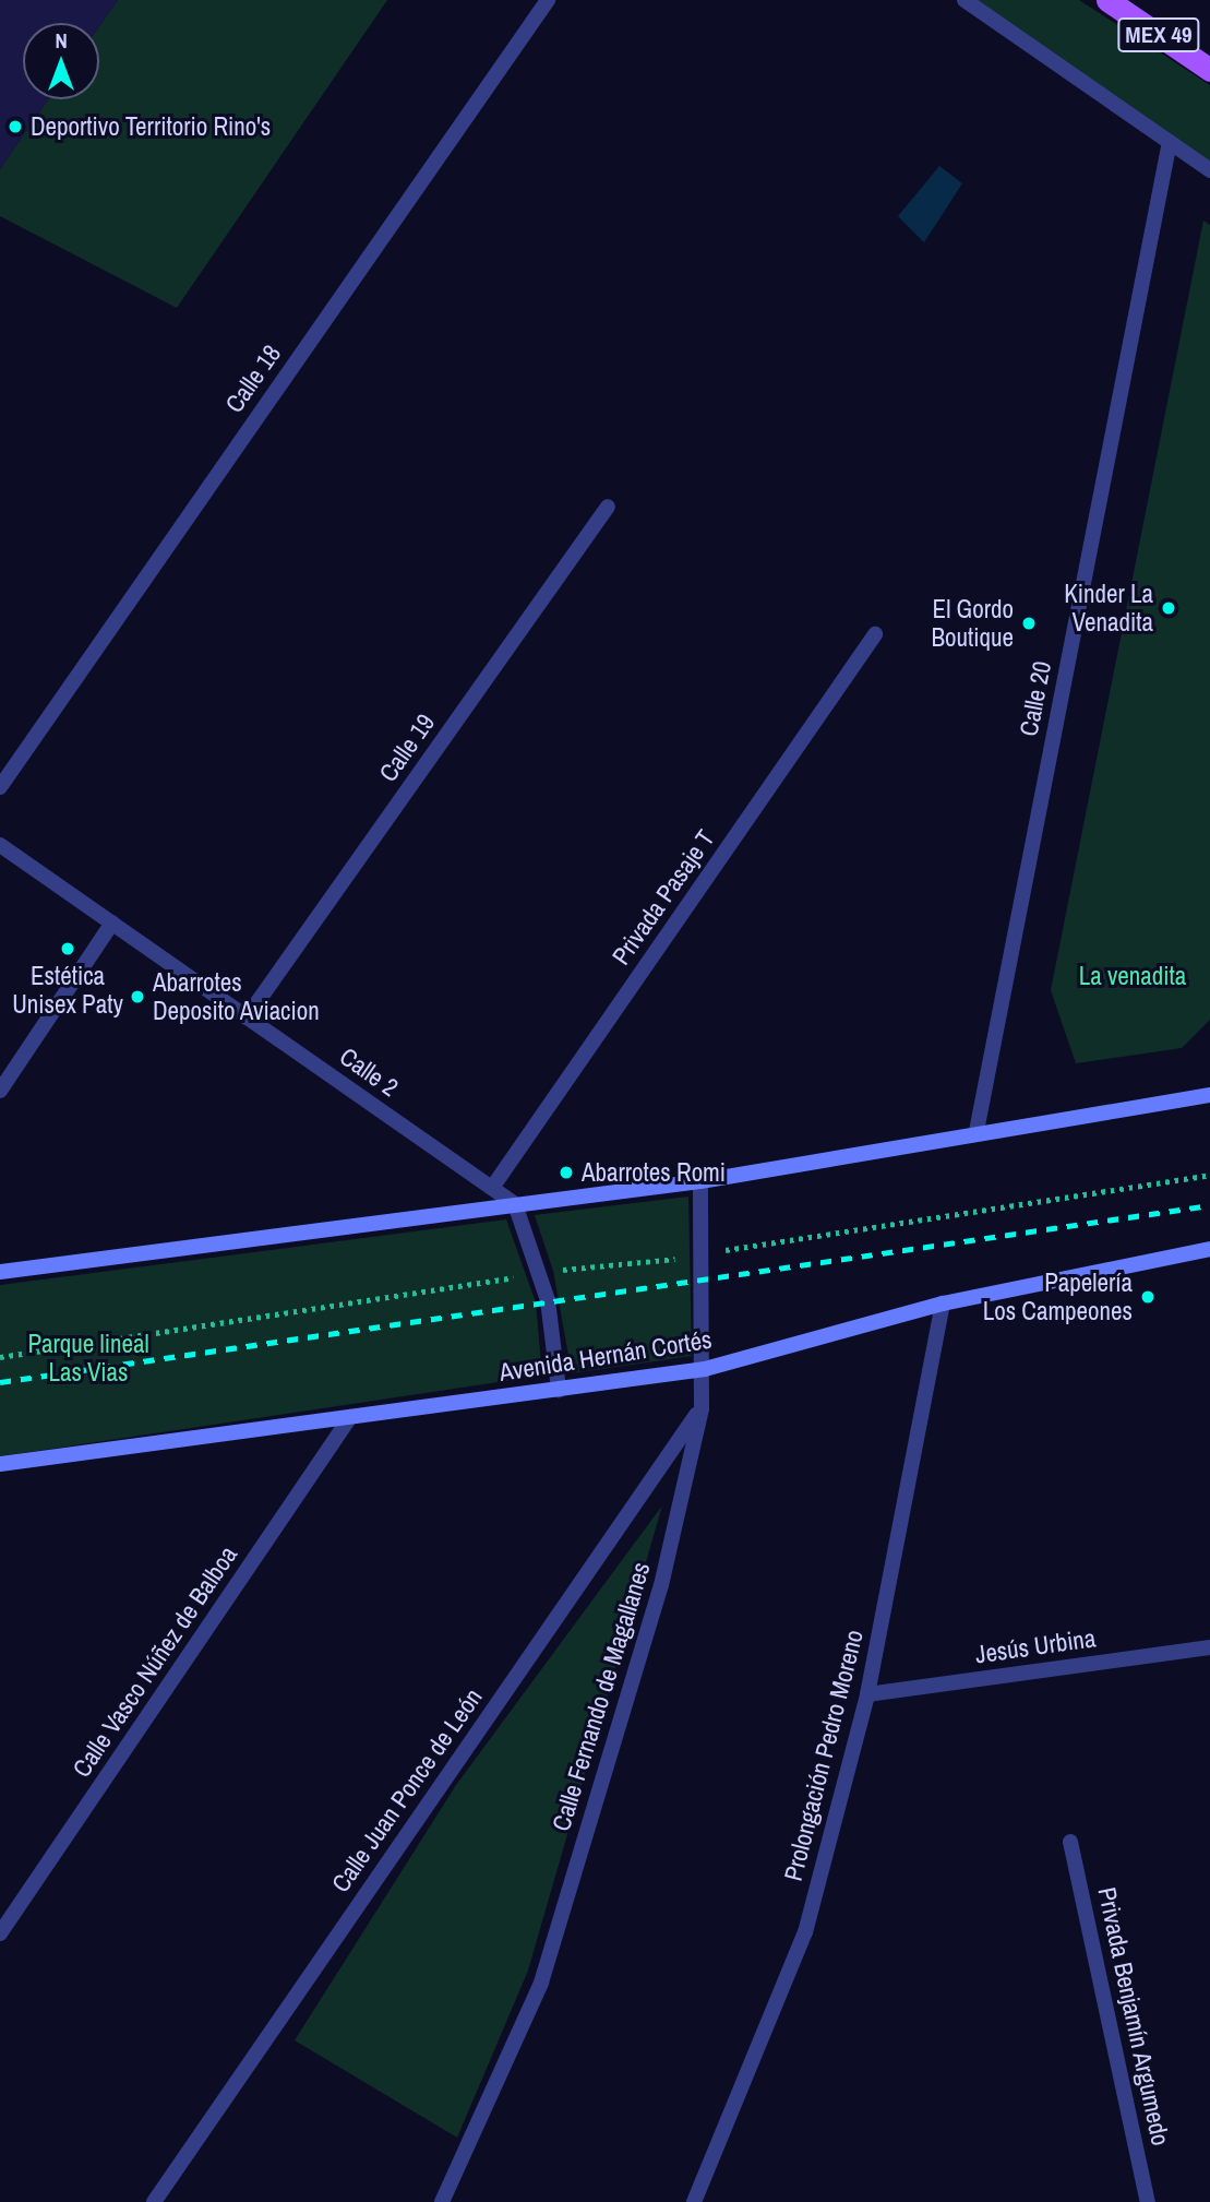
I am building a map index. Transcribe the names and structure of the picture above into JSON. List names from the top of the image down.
{
  "streets": {
    "main road": ["MEX 49", "Avenida Hernán Cortés"],
    "street": [
      "Calle 18",
      "Calle 20",
      "Calle 19",
      "Privada Pasaje T",
      "Calle 2",
      "Jesús Urbina",
      "Calle Vasco Núñez de Balboa",
      "Calle Fernando de Magallanes",
      "Prolongación Pedro Moreno",
      "Calle Juan Ponce de León",
      "Privada Benjamín Argumedo"
    ]
  },
  "crossings": [
    ["Calle 19", "Calle 2"],
    ["Privada Pasaje T", "Calle 2"],
    ["Avenida Hernán Cortés", "Calle Vasco Núñez de Balboa"],
    ["Avenida Hernán Cortés", "Calle Fernando de Magallanes"],
    ["Avenida Hernán Cortés", "Prolongación Pedro Moreno"],
    ["Jesús Urbina", "Prolongación Pedro Moreno"],
    ["Calle Fernando de Magallanes", "Calle Juan Ponce de León"]
  ],
  "parks": ["La venadita", "Parque lineal Las Vias"],
  "places": [
    "Deportivo Territorio Rino's",
    "Kinder La Venadita",
    "El Gordo Boutique",
    "Estética Unisex Paty",
    "Abarrotes Deposito Aviacion",
    "Abarrotes Romi",
    "Papelería Los Campeones"
  ],
  "north": "top"
}
